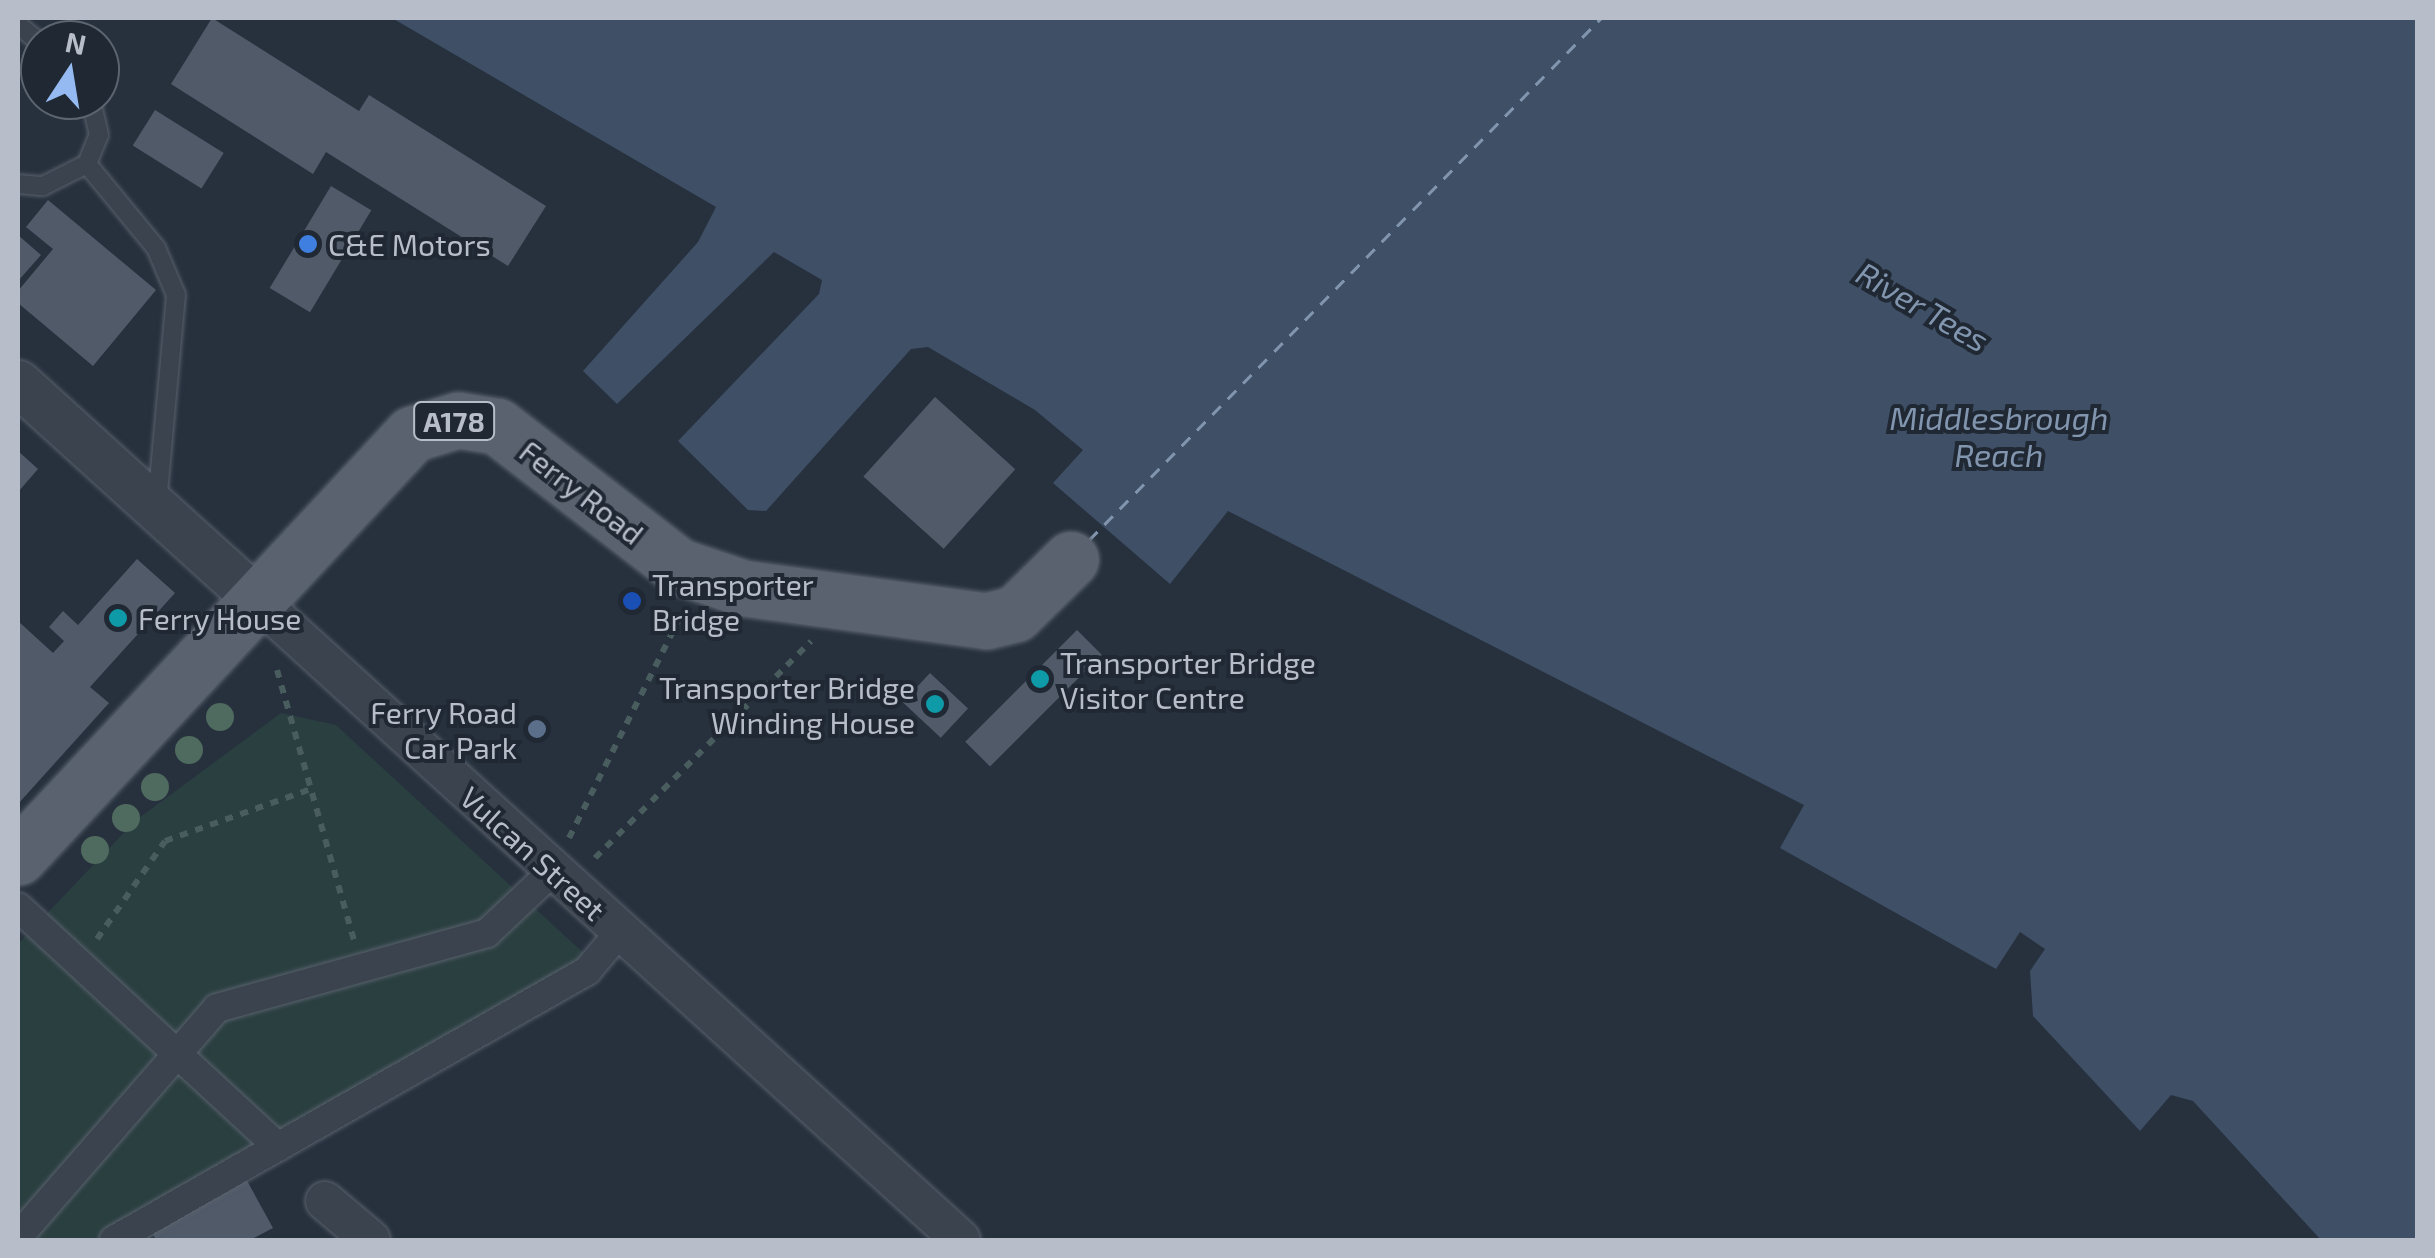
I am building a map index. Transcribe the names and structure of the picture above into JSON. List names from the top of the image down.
{
  "streets": {
    "main road": ["A178", "Ferry Road"],
    "street": ["Vulcan Street"]
  },
  "crossings": [
    ["A178", "Ferry Road"],
    ["A178", "Vulcan Street"],
    ["Ferry Road", "Vulcan Street"]
  ],
  "water": ["River Tees", "Middlesbrough Reach"],
  "places": [
    "C&E Motors",
    "Transporter Bridge",
    "Ferry House",
    "Transporter Bridge Visitor Centre",
    "Transporter Bridge Winding House",
    "Ferry Road Car Park"
  ],
  "north": "top"
}
